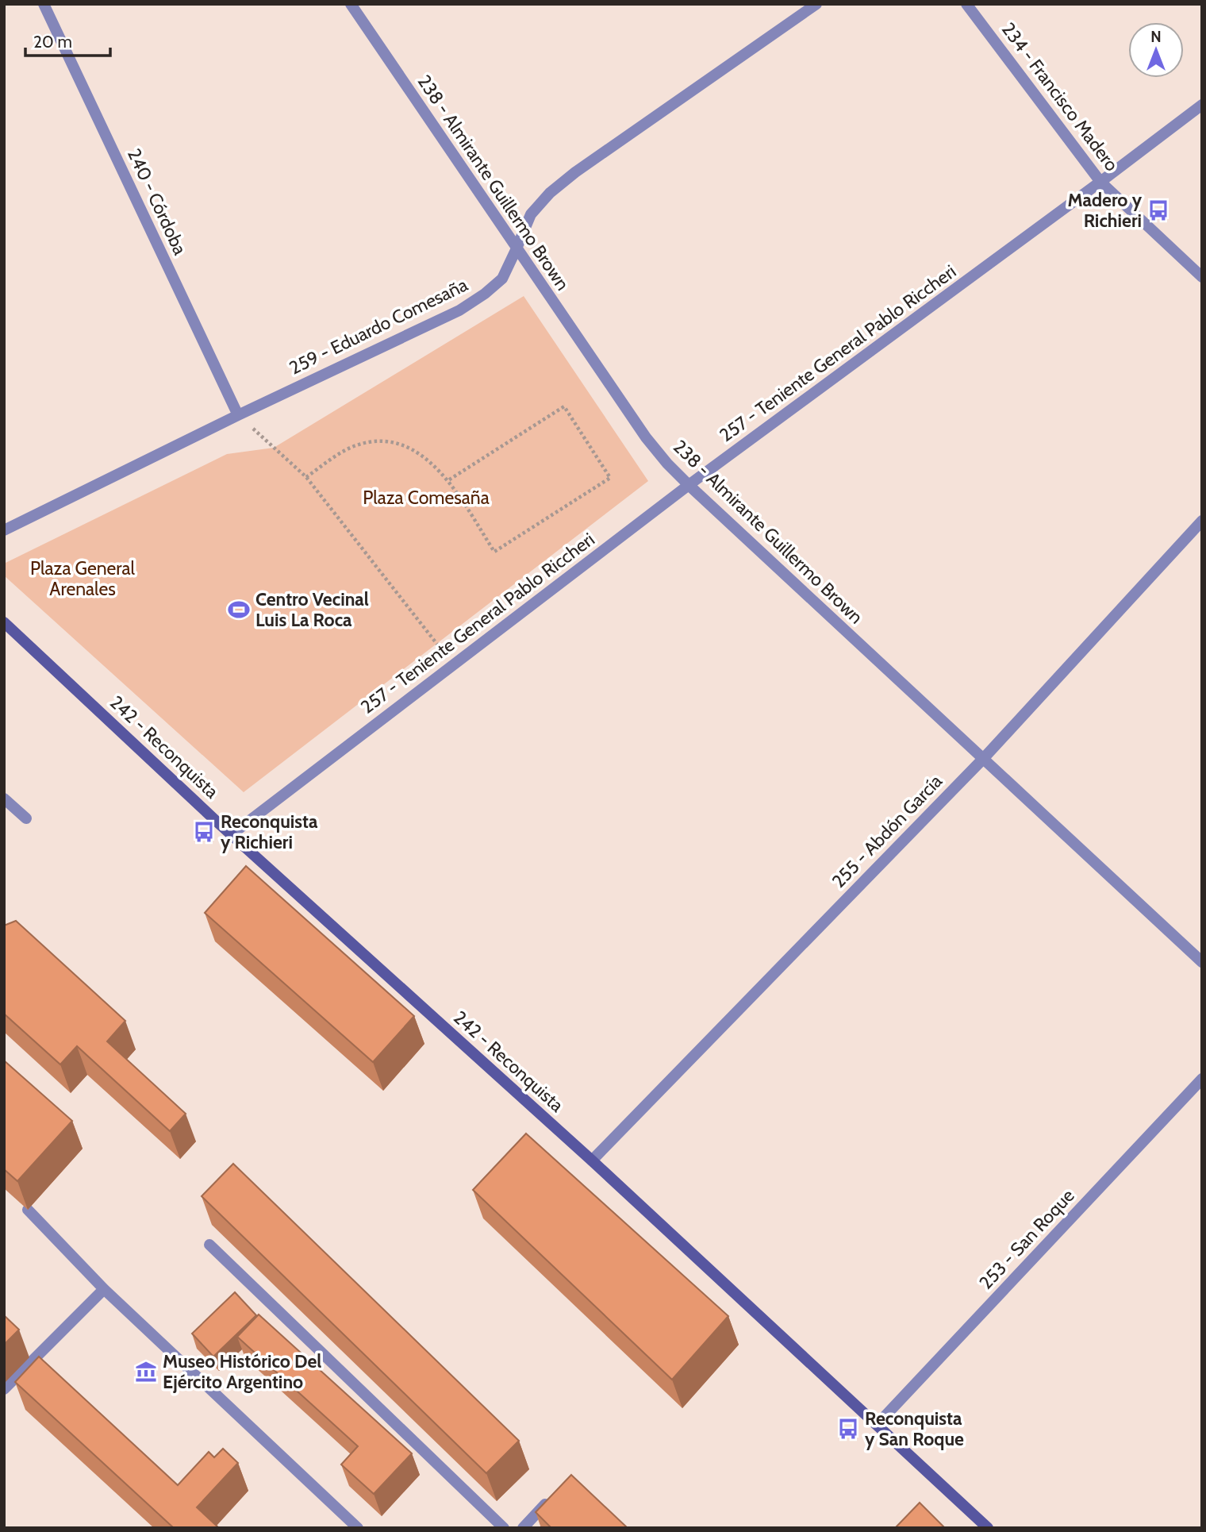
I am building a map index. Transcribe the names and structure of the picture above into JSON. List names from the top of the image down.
{
  "streets": {
    "street": [
      "234 - Francisco Madero",
      "238 - Almirante Guillermo Brown",
      "240 - Córdoba",
      "259 - Eduardo Comesaña",
      "257 - Teniente General Pablo Riccheri",
      "242 - Reconquista",
      "255 - Abdón García",
      "253 - San Roque"
    ]
  },
  "crossings": [
    ["234 - Francisco Madero", "257 - Teniente General Pablo Riccheri"],
    ["238 - Almirante Guillermo Brown", "259 - Eduardo Comesaña"],
    ["238 - Almirante Guillermo Brown", "257 - Teniente General Pablo Riccheri"],
    ["238 - Almirante Guillermo Brown", "255 - Abdón García"],
    ["240 - Córdoba", "259 - Eduardo Comesaña"],
    ["257 - Teniente General Pablo Riccheri", "242 - Reconquista"],
    ["242 - Reconquista", "255 - Abdón García"],
    ["242 - Reconquista", "253 - San Roque"]
  ],
  "parks": ["Plaza Comesaña", "Plaza General Arenales"],
  "places": {
    "bus stop": ["Madero y Richieri", "Reconquista y Richieri", "Reconquista y San Roque"],
    "sports": ["Centro Vecinal Luis La Roca"],
    "museum": ["Museo Histórico Del Ejército Argentino"]
  },
  "scale_bar": "20 m",
  "north": "top"
}
